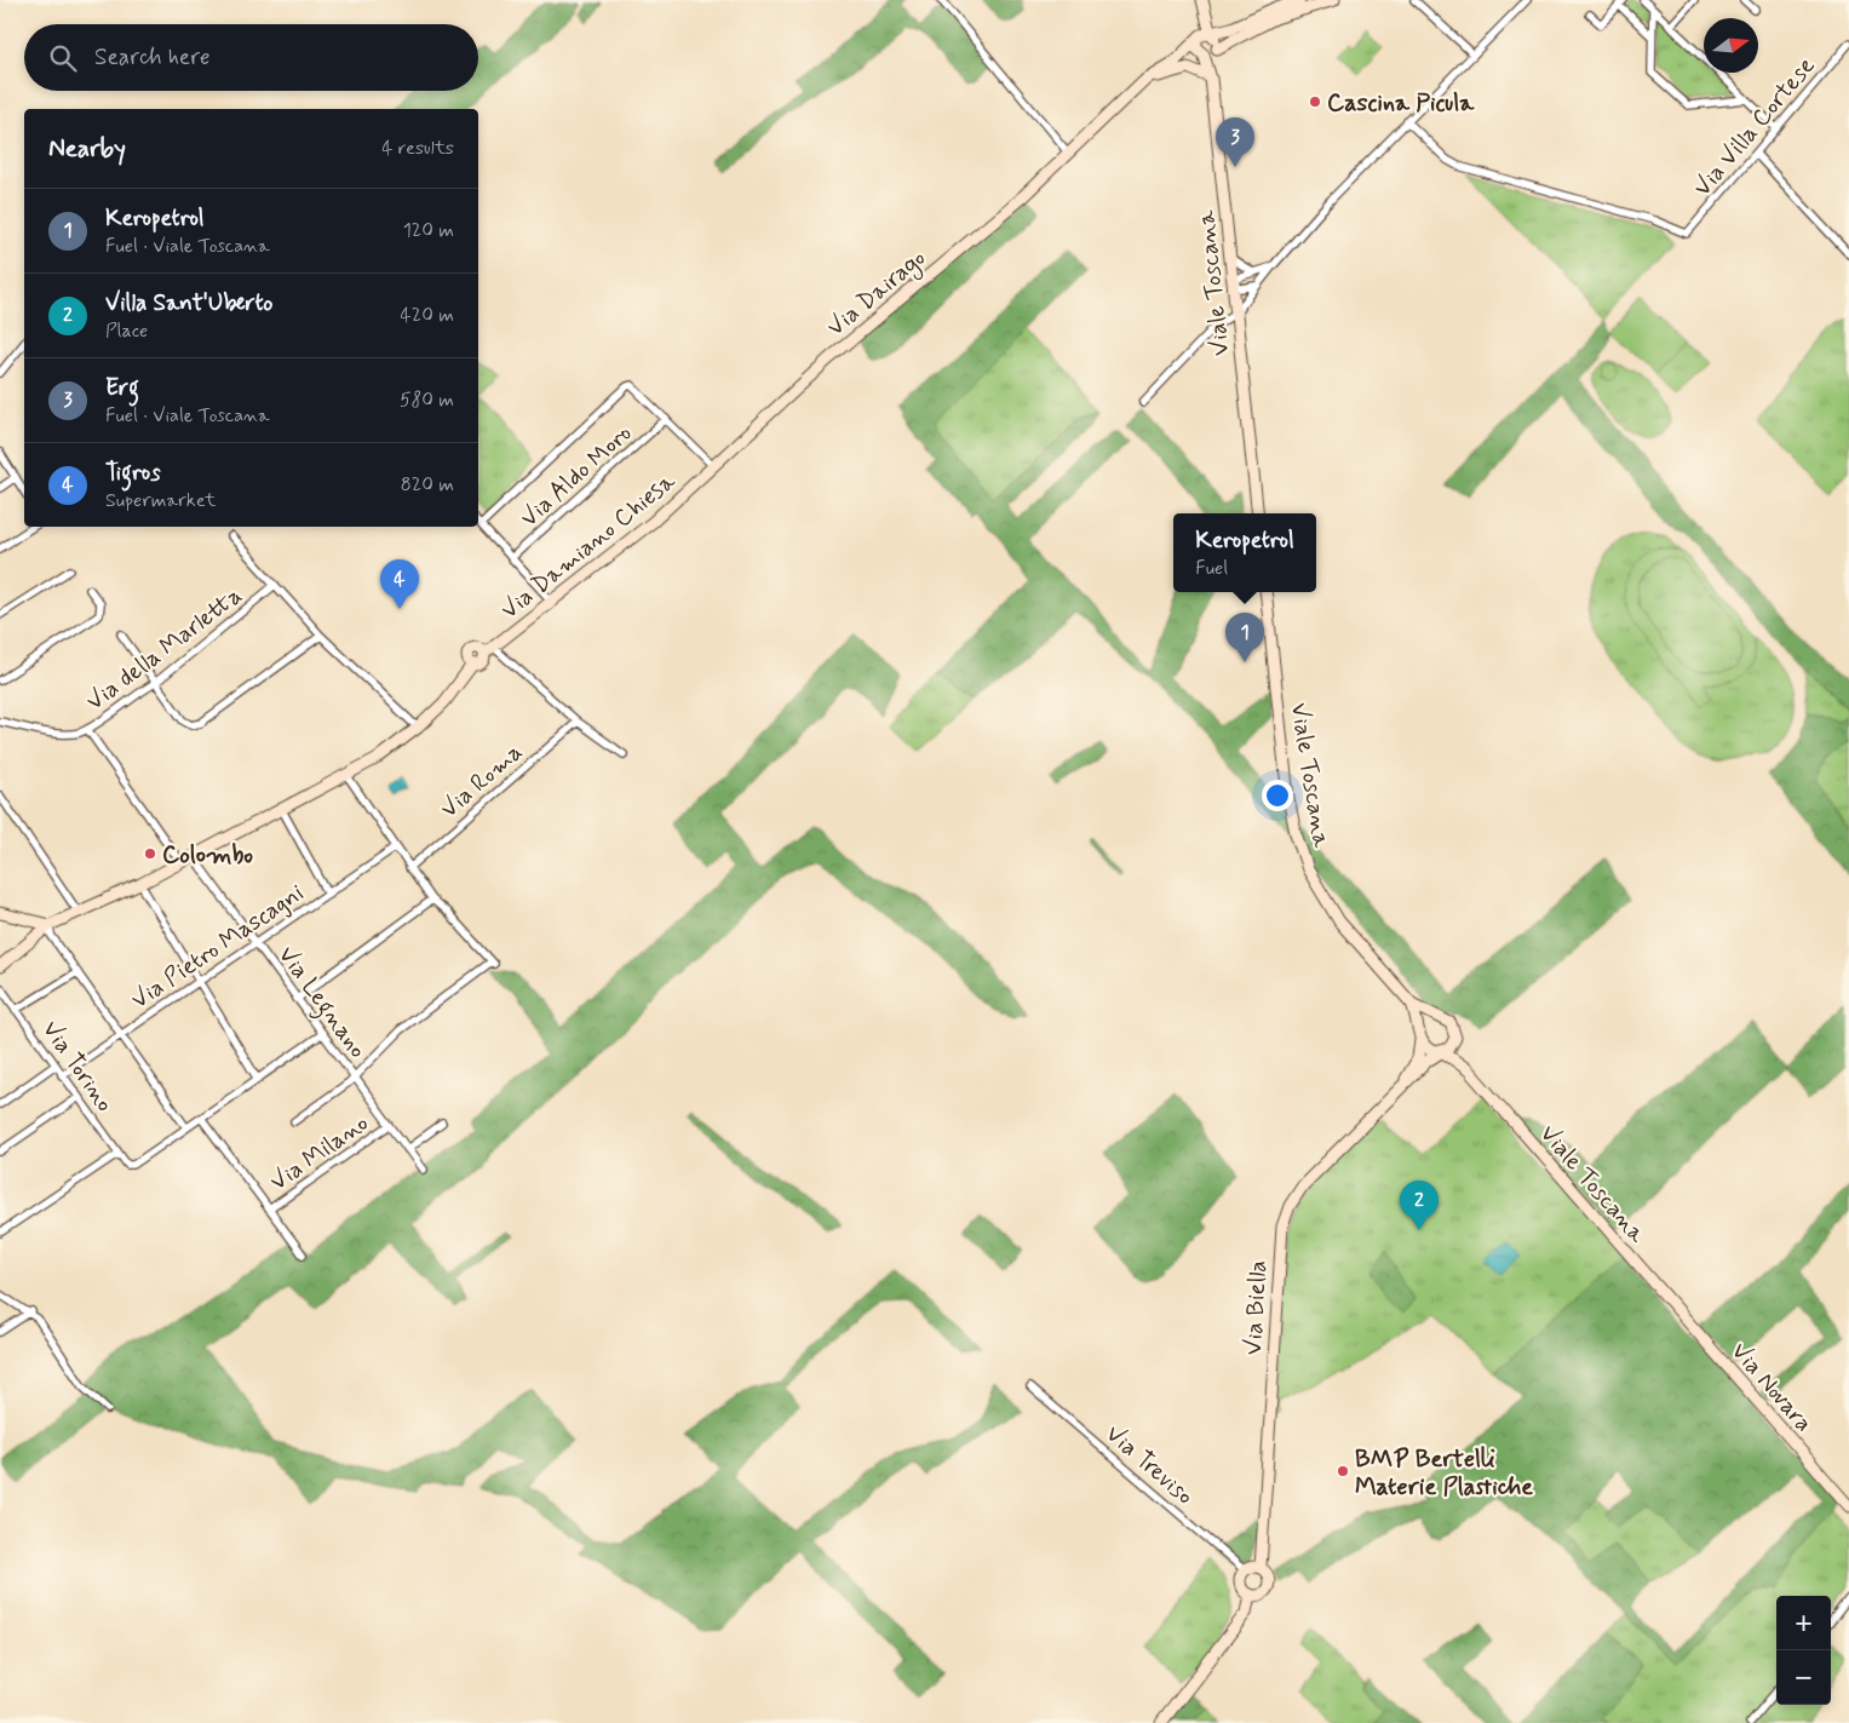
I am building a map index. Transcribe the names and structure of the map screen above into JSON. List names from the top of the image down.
{
  "streets": {
    "street": [
      "Via Villa Cortese",
      "Viale Toscana",
      "Via Dairago",
      "Via Aldo Moro",
      "Via Damiano Chiesa",
      "Via della Marletta",
      "Via Roma",
      "Via Pietro Mascagni",
      "Via Legnano",
      "Via Torino",
      "Via Milano",
      "Via Biella",
      "Via Novara",
      "Via Treviso"
    ]
  },
  "crossings": [
    ["Viale Toscana", "Via Biella"],
    ["Viale Toscana", "Via Novara"],
    ["Via Dairago", "Via Damiano Chiesa"],
    ["Via Pietro Mascagni", "Via Legnano"],
    ["Via Pietro Mascagni", "Via Torino"],
    ["Via Legnano", "Via Milano"],
    ["Via Biella", "Via Treviso"]
  ],
  "places": ["Cascina Picula", "Colombo", "BMP Bertelli Materie Plastiche"],
  "north": "right",
  "page": {
    "search": "Search here",
    "heading": ["Nearby", "4 results"],
    "pins": [
      "3",
      "4",
      "1",
      "2"
    ],
    "list": [
      {
        "mark": "1",
        "name": "Keropetrol",
        "note": "Fuel · Viale Toscana",
        "value": "120 m"
      },
      {
        "mark": "2",
        "name": "Villa Sant'Uberto",
        "note": "Place",
        "value": "420 m"
      },
      {
        "mark": "3",
        "name": "Erg",
        "note": "Fuel · Viale Toscana",
        "value": "580 m"
      },
      {
        "mark": "4",
        "name": "Tigros",
        "note": "Supermarket",
        "value": "820 m"
      }
    ],
    "popup": ["Keropetrol", "Fuel"],
    "map_buttons": ["+", "−"]
  }
}
